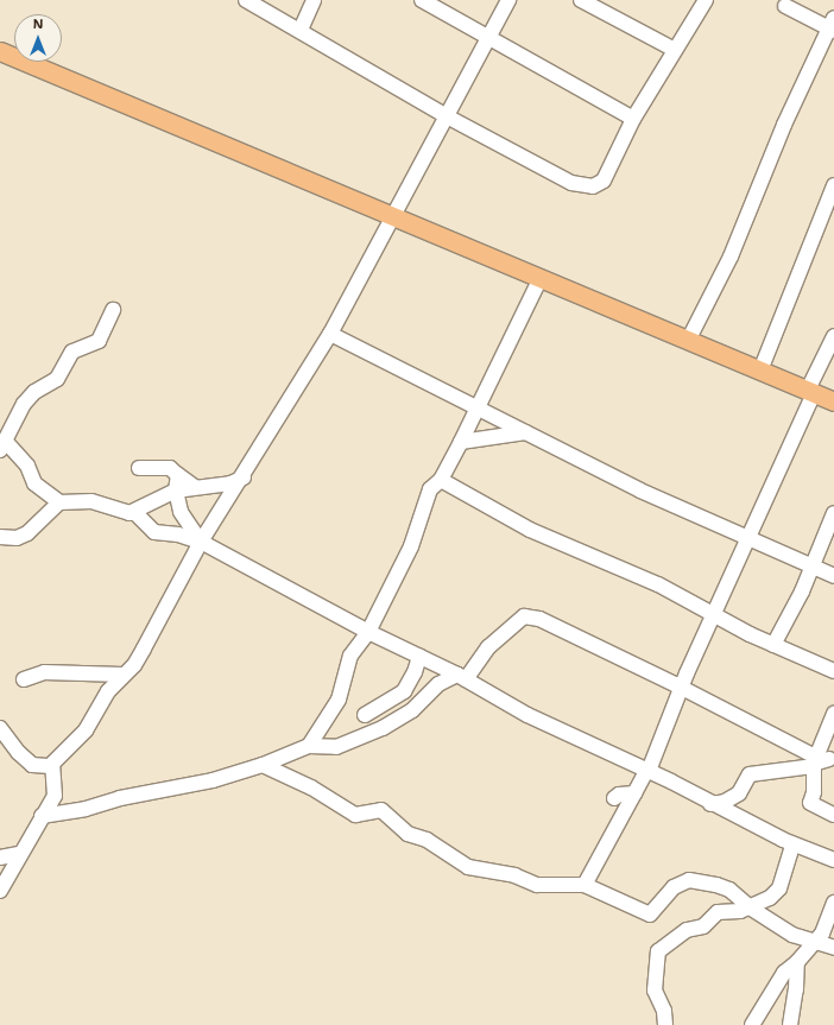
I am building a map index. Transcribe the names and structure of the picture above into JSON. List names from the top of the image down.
{
  "north": "top"
}
